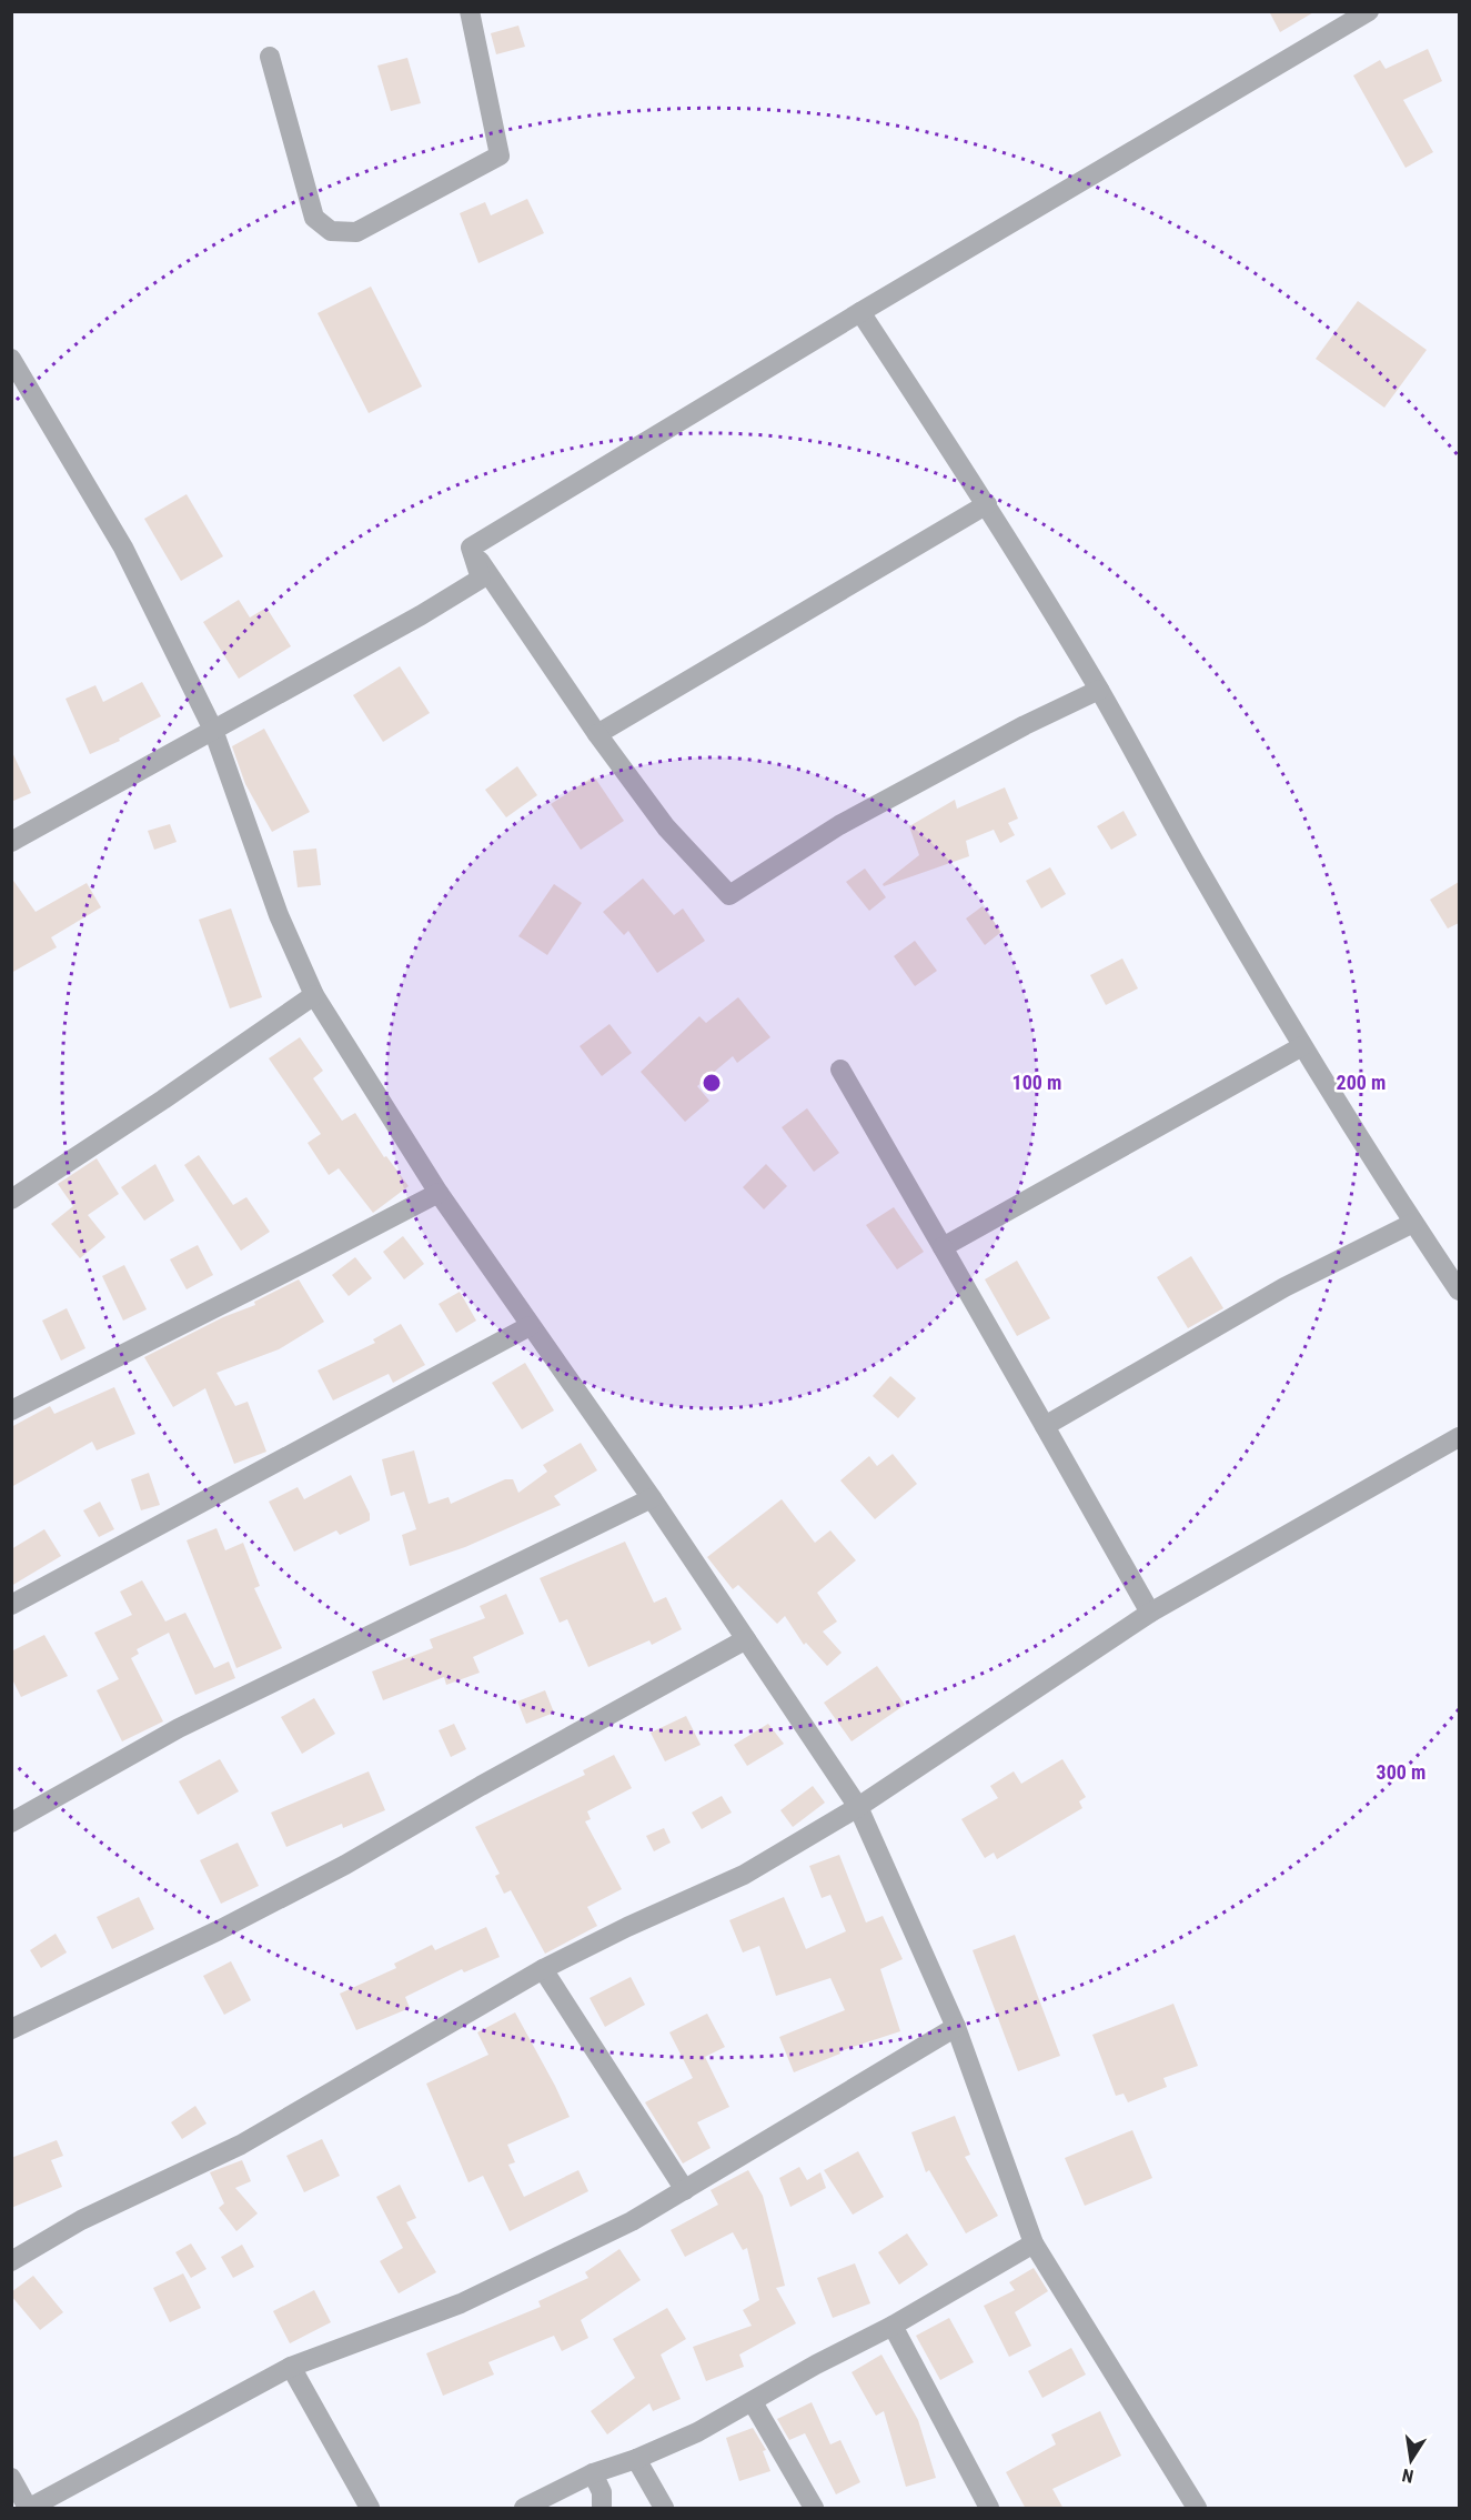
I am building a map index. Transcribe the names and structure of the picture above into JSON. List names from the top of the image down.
{
  "north": "bottom",
  "rings": ["100 m", "200 m", "300 m"]
}
